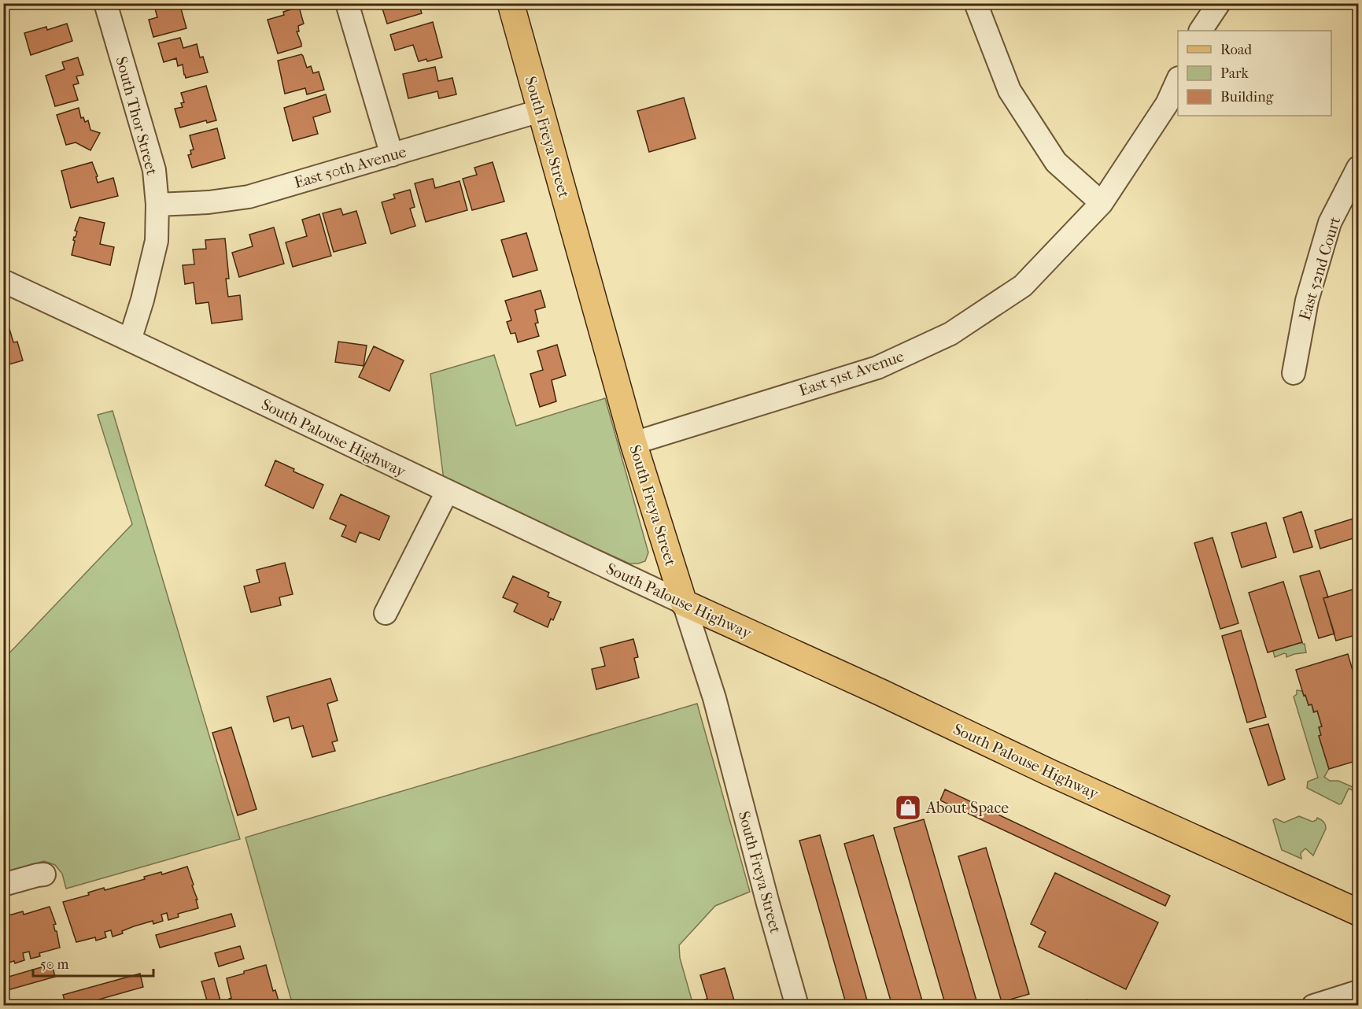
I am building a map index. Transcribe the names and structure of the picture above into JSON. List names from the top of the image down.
{
  "streets": {
    "main road": ["South Freya Street", "South Palouse Highway"],
    "street": [
      "South Thor Street",
      "East 50th Avenue",
      "East 52nd Court",
      "East 51st Avenue"
    ]
  },
  "crossings": [
    ["South Thor Street", "East 50th Avenue"],
    ["South Thor Street", "South Palouse Highway"],
    ["South Freya Street", "East 50th Avenue"],
    ["South Freya Street", "East 51st Avenue"],
    ["South Freya Street", "South Palouse Highway"]
  ],
  "places": {
    "shop": ["About Space"]
  },
  "legend": ["Road", "Park", "Building"],
  "scale_bar": "50 m"
}
